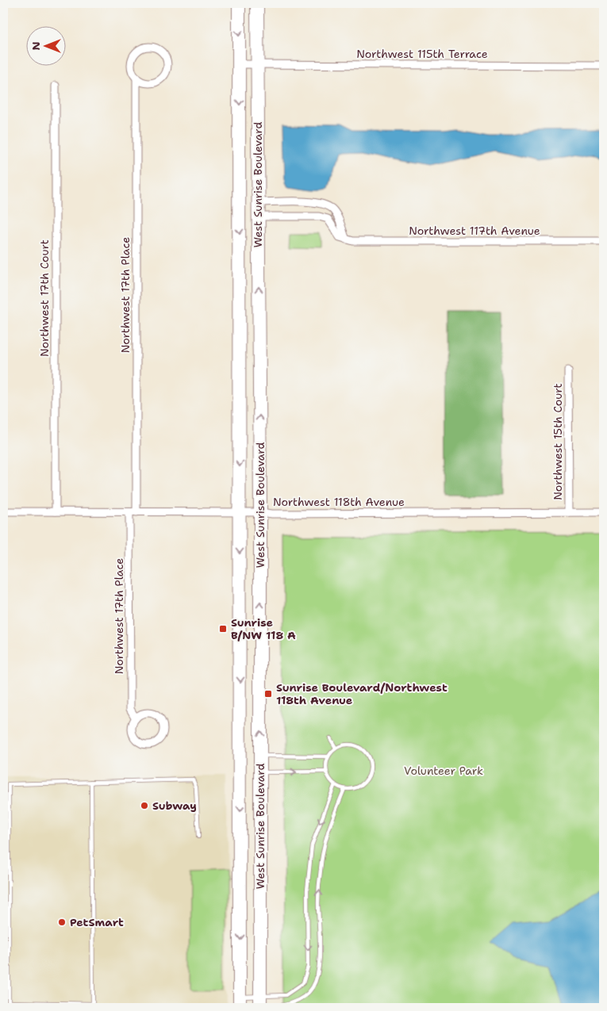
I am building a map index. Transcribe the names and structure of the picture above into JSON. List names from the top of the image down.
{
  "streets": {
    "highway": ["West Sunrise Boulevard"],
    "street": [
      "Northwest 115th Terrace",
      "Northwest 117th Avenue",
      "Northwest 17th Place",
      "Northwest 17th Court",
      "Northwest 15th Court",
      "Northwest 118th Avenue"
    ]
  },
  "crossings": [
    ["Northwest 115th Terrace", "West Sunrise Boulevard"],
    ["West Sunrise Boulevard", "Northwest 118th Avenue"],
    ["Northwest 17th Place", "Northwest 118th Avenue"],
    ["Northwest 17th Court", "Northwest 118th Avenue"],
    ["Northwest 15th Court", "Northwest 118th Avenue"]
  ],
  "parks": ["Volunteer Park"],
  "places": {
    "transit": ["Sunrise B/NW 118 A", "Sunrise Boulevard/Northwest 118th Avenue"],
    "other": ["Subway", "PetSmart"]
  },
  "north": "left"
}
